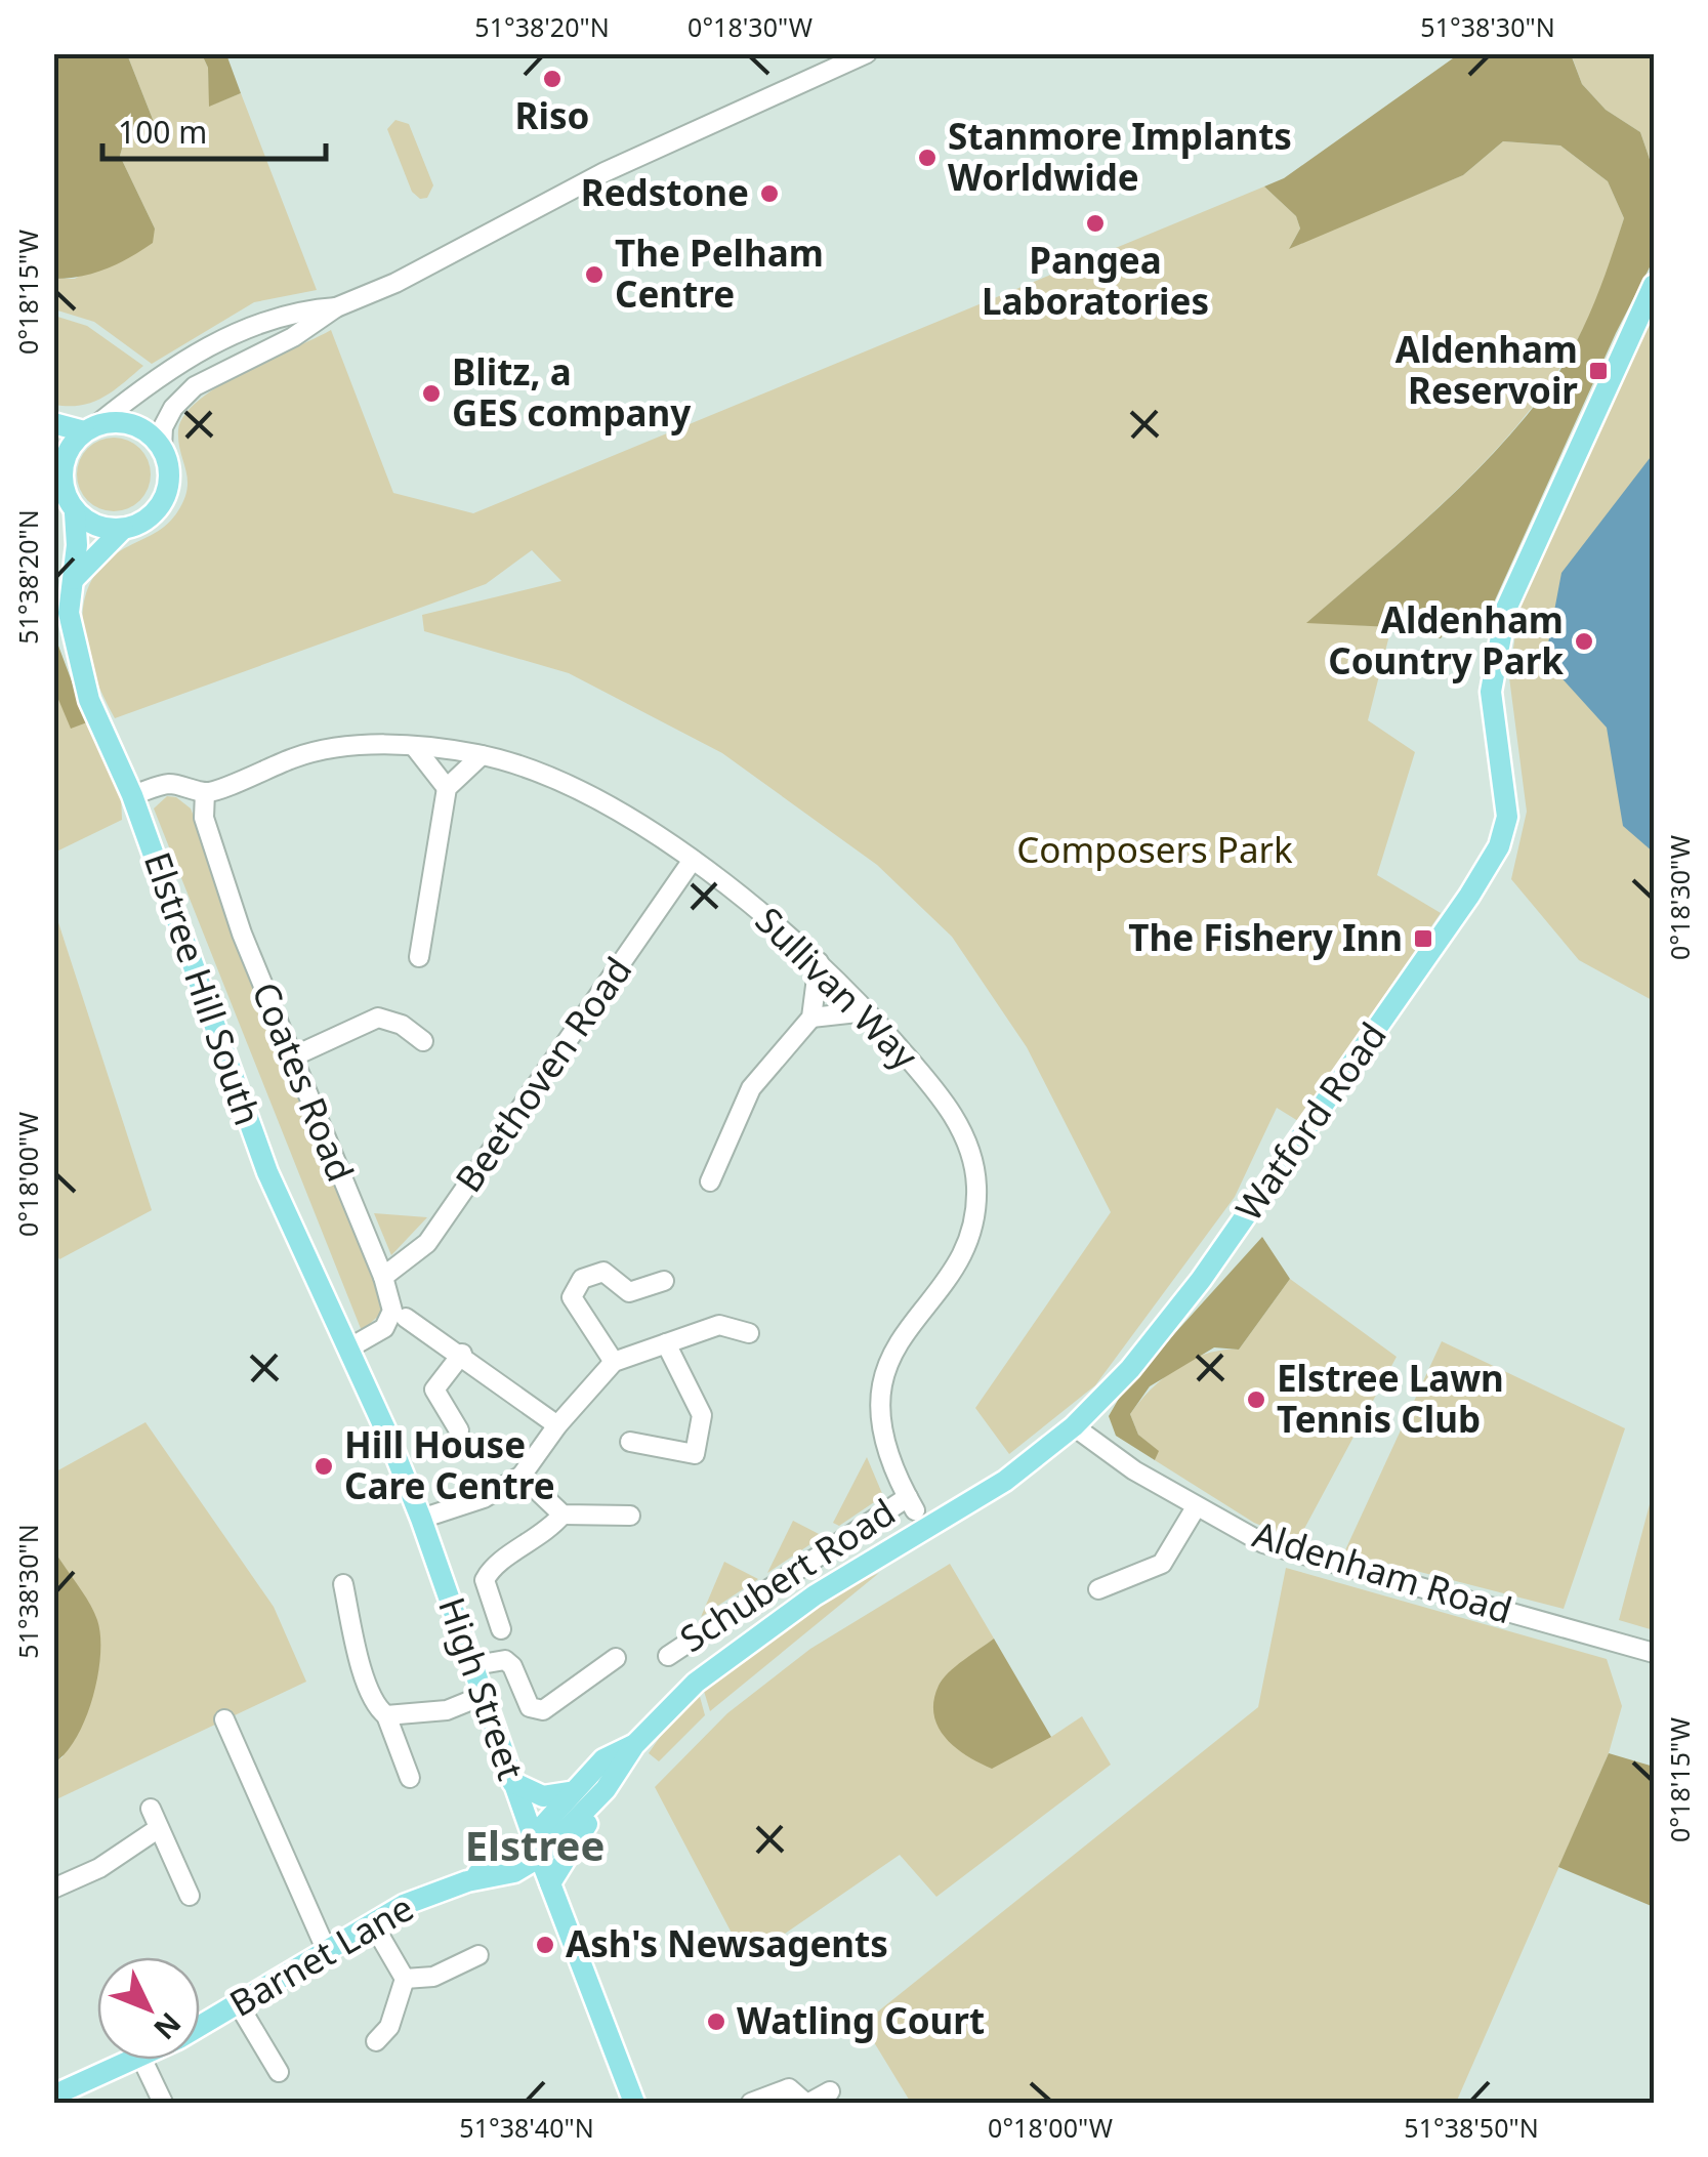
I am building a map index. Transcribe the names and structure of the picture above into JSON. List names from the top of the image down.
{
  "streets": {
    "main road": [
      "Elstree Hill South",
      "Watford Road",
      "High Street",
      "Barnet Lane"
    ],
    "street": [
      "Sullivan Way",
      "Beethoven Road",
      "Coates Road",
      "Aldenham Road",
      "Schubert Road"
    ]
  },
  "crossings": [
    ["Elstree Hill South", "Sullivan Way"],
    ["Elstree Hill South", "Coates Road"],
    ["Elstree Hill South", "High Street"],
    ["Sullivan Way", "Beethoven Road"],
    ["Sullivan Way", "Coates Road"],
    ["Sullivan Way", "Schubert Road"],
    ["Beethoven Road", "Coates Road"],
    ["Watford Road", "Aldenham Road"],
    ["Watford Road", "High Street"],
    ["Watford Road", "Barnet Lane"],
    ["High Street", "Barnet Lane"]
  ],
  "districts": ["Elstree"],
  "parks": ["Composers Park"],
  "places": {
    "other": [
      "Riso",
      "Stanmore Implants Worldwide",
      "Redstone",
      "Pangea Laboratories",
      "The Pelham Centre",
      "Blitz, a GES company",
      "Aldenham Country Park",
      "Elstree Lawn Tennis Club",
      "Hill House Care Centre",
      "Ash's Newsagents",
      "Watling Court"
    ],
    "transit": ["Aldenham Reservoir", "The Fishery Inn"]
  },
  "scale_bar": "100 m",
  "north": "bottom right",
  "coordinates": [
    "51°38'20\"N",
    "0°18'30\"W",
    "51°38'30\"N",
    "0°18'15\"W",
    "0°18'00\"W",
    "51°38'40\"N",
    "51°38'50\"N"
  ]
}
